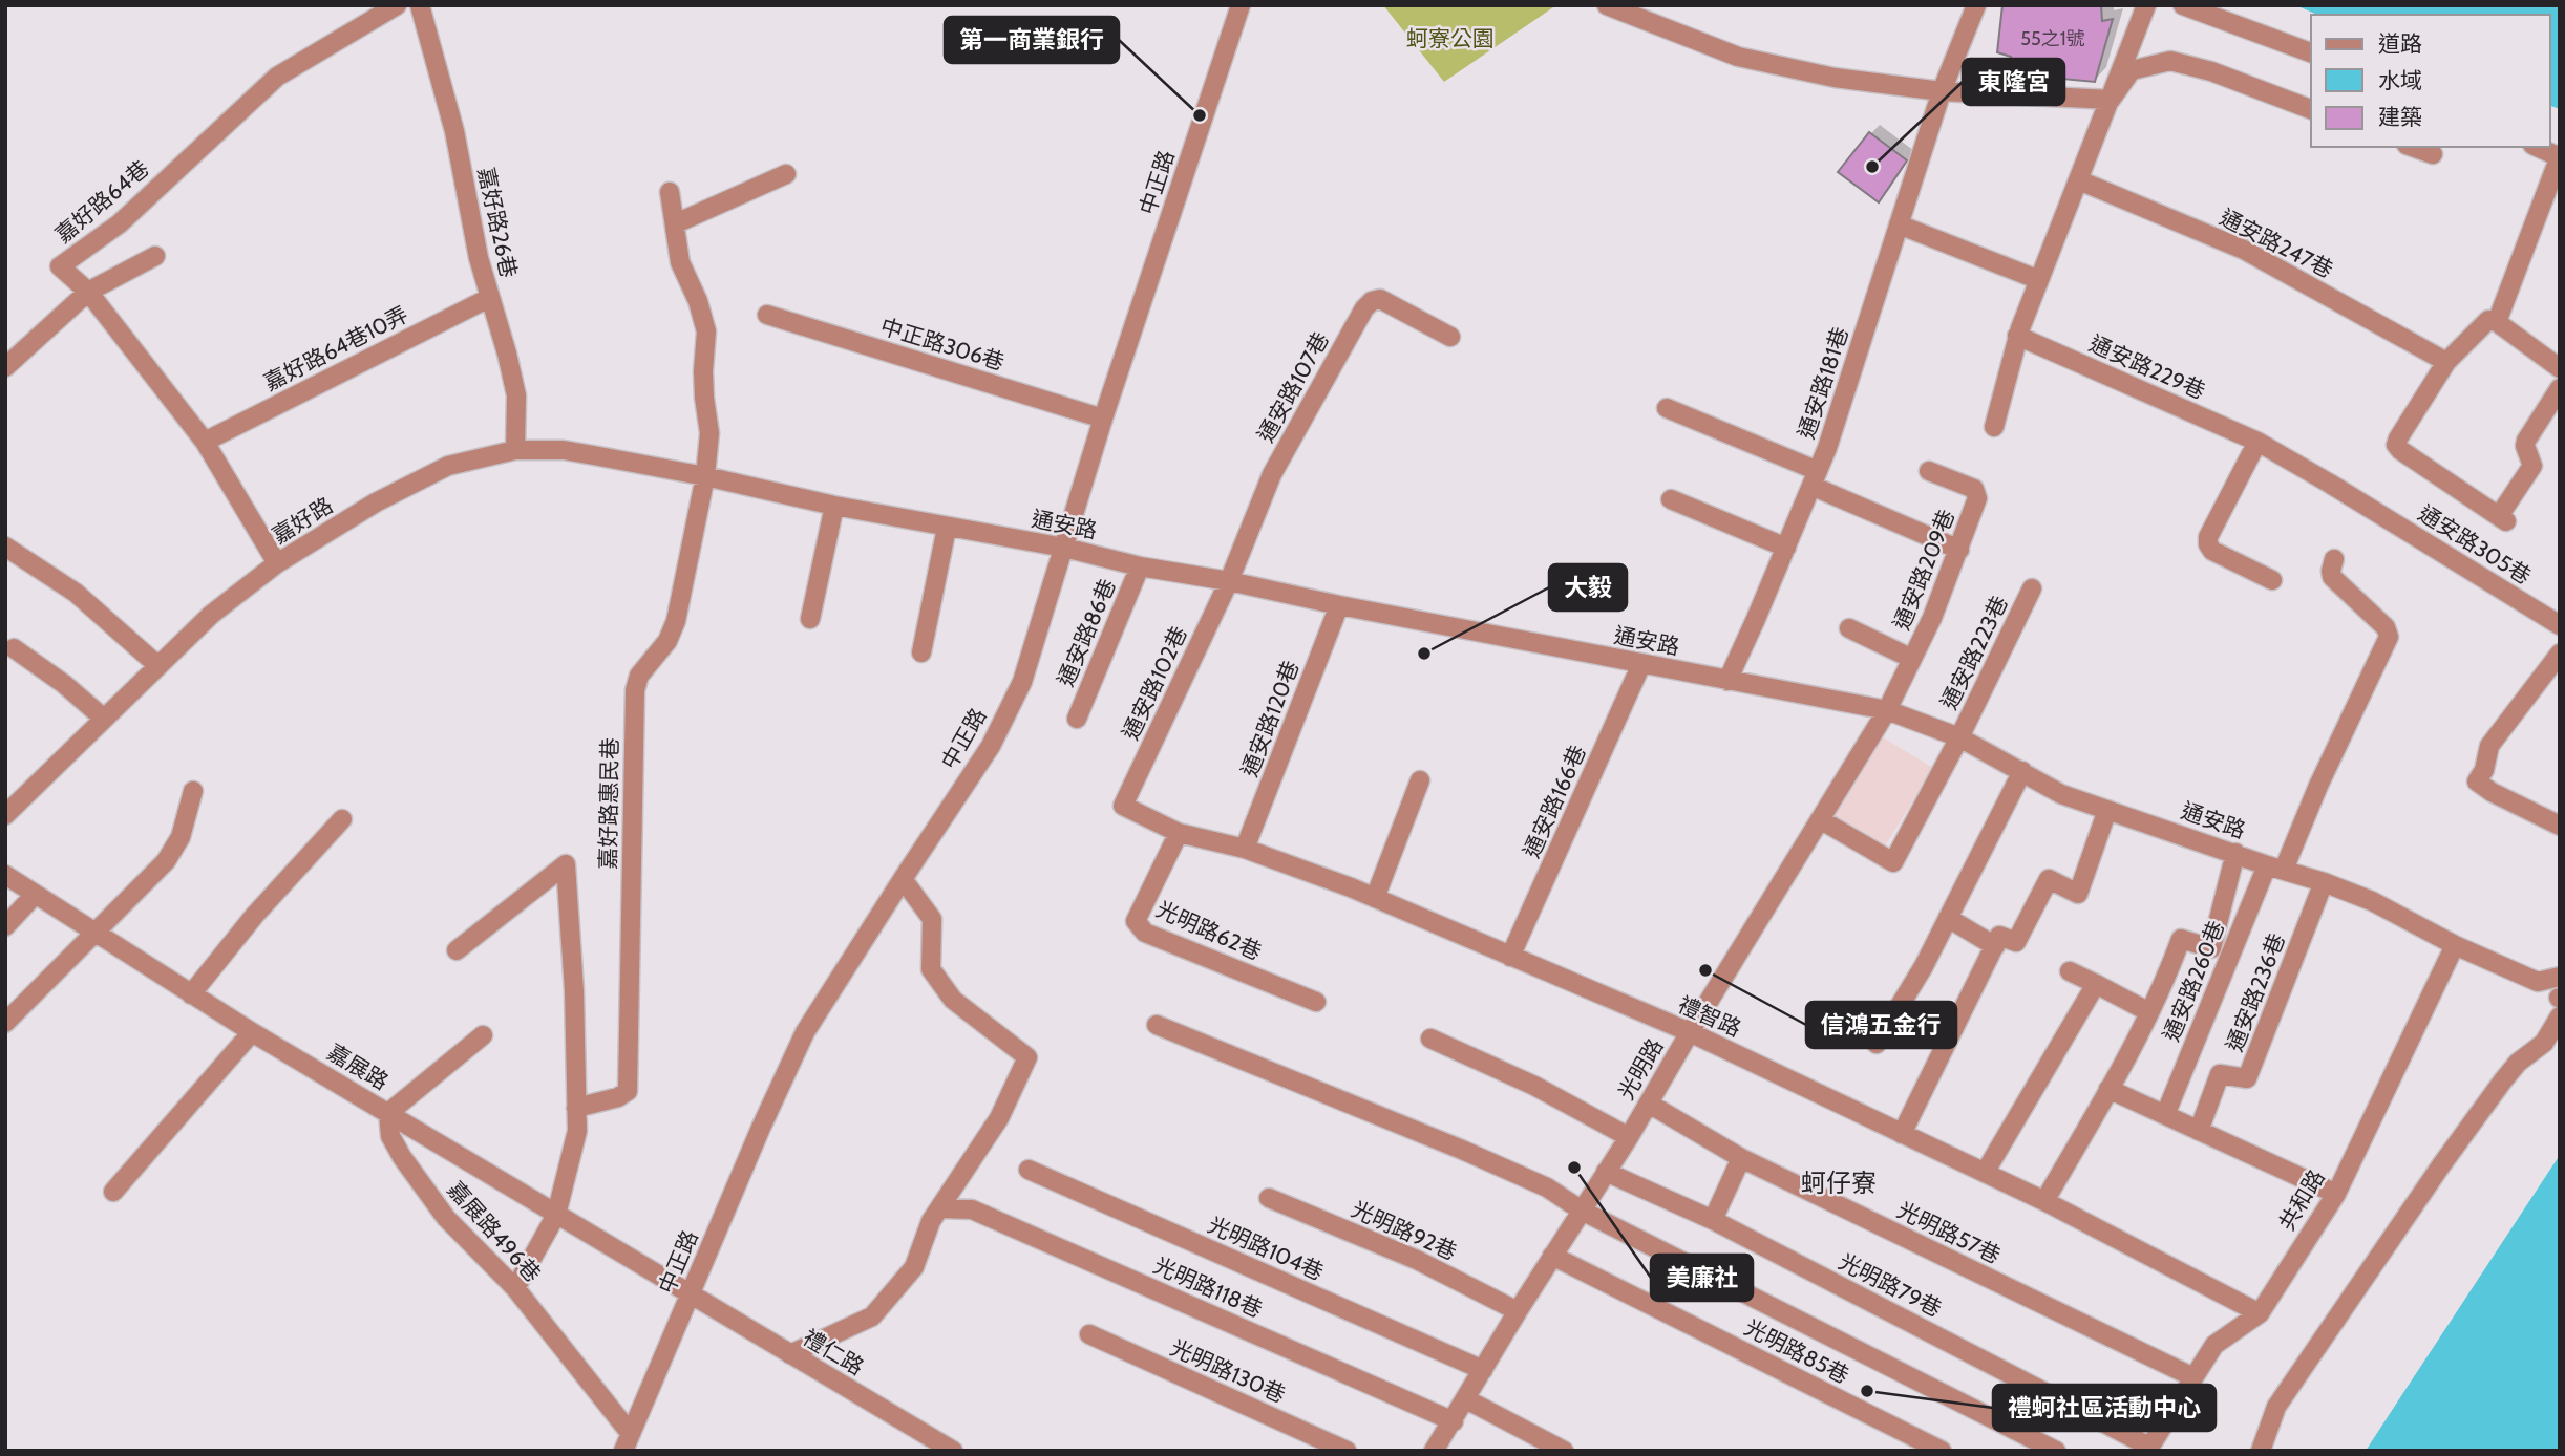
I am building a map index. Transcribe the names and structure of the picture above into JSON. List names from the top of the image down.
{
  "streets": {
    "street": [
      "中正路",
      "嘉好路64巷",
      "嘉好路26巷",
      "通安路247巷",
      "中正路306巷",
      "嘉好路64巷10弄",
      "通安路229巷",
      "通安路181巷",
      "通安路107巷",
      "嘉好路",
      "通安路",
      "通安路305巷",
      "通安路209巷",
      "通安路86巷",
      "通安路223巷",
      "通安路102巷",
      "通安路120巷",
      "通安路166巷",
      "嘉好路惠民巷",
      "光明路62巷",
      "通安路260巷",
      "通安路236巷",
      "禮智路",
      "嘉展路",
      "光明路",
      "共和路",
      "光明路92巷",
      "嘉展路496巷",
      "光明路57巷",
      "光明路104巷",
      "光明路79巷",
      "光明路118巷",
      "光明路85巷",
      "禮仁路",
      "光明路130巷"
    ]
  },
  "crossings": [
    ["中正路", "中正路306巷"],
    ["中正路", "通安路"],
    ["中正路", "嘉展路"],
    ["中正路", "嘉展路496巷"],
    ["中正路", "禮仁路"],
    ["嘉好路64巷", "嘉好路64巷10弄"],
    ["嘉好路64巷", "嘉好路"],
    ["嘉好路26巷", "嘉好路64巷10弄"],
    ["嘉好路26巷", "嘉好路"],
    ["通安路247巷", "通安路305巷"],
    ["通安路229巷", "通安路305巷"],
    ["通安路181巷", "通安路"],
    ["通安路107巷", "通安路"],
    ["通安路107巷", "通安路102巷"],
    ["嘉好路", "通安路"],
    ["嘉好路", "嘉好路惠民巷"],
    ["通安路", "通安路209巷"],
    ["通安路", "通安路86巷"],
    ["通安路", "通安路223巷"],
    ["通安路", "通安路102巷"],
    ["通安路", "通安路120巷"],
    ["通安路", "通安路166巷"],
    ["通安路", "嘉好路惠民巷"],
    ["通安路", "通安路260巷"],
    ["通安路", "通安路236巷"],
    ["通安路", "光明路"],
    ["通安路", "共和路"],
    ["通安路209巷", "光明路"],
    ["通安路223巷", "光明路"],
    ["通安路102巷", "禮智路"],
    ["通安路120巷", "禮智路"],
    ["通安路166巷", "禮智路"],
    ["光明路62巷", "禮智路"],
    ["禮智路", "光明路"],
    ["禮智路", "共和路"],
    ["嘉展路", "嘉展路496巷"],
    ["嘉展路", "禮仁路"],
    ["光明路", "光明路92巷"],
    ["光明路", "光明路57巷"],
    ["光明路", "光明路104巷"],
    ["光明路", "光明路79巷"],
    ["光明路", "光明路118巷"],
    ["光明路", "光明路85巷"],
    ["共和路", "光明路57巷"],
    ["共和路", "光明路79巷"]
  ],
  "districts": ["蚵仔寮"],
  "parks": ["蚵寮公園"],
  "places": [
    "第一商業銀行",
    "東隆宮",
    "大毅",
    "信鴻五金行",
    "美廉社",
    "禮蚵社區活動中心"
  ],
  "house_numbers": ["55之1號"],
  "legend": ["道路", "水域", "建築"]
}
